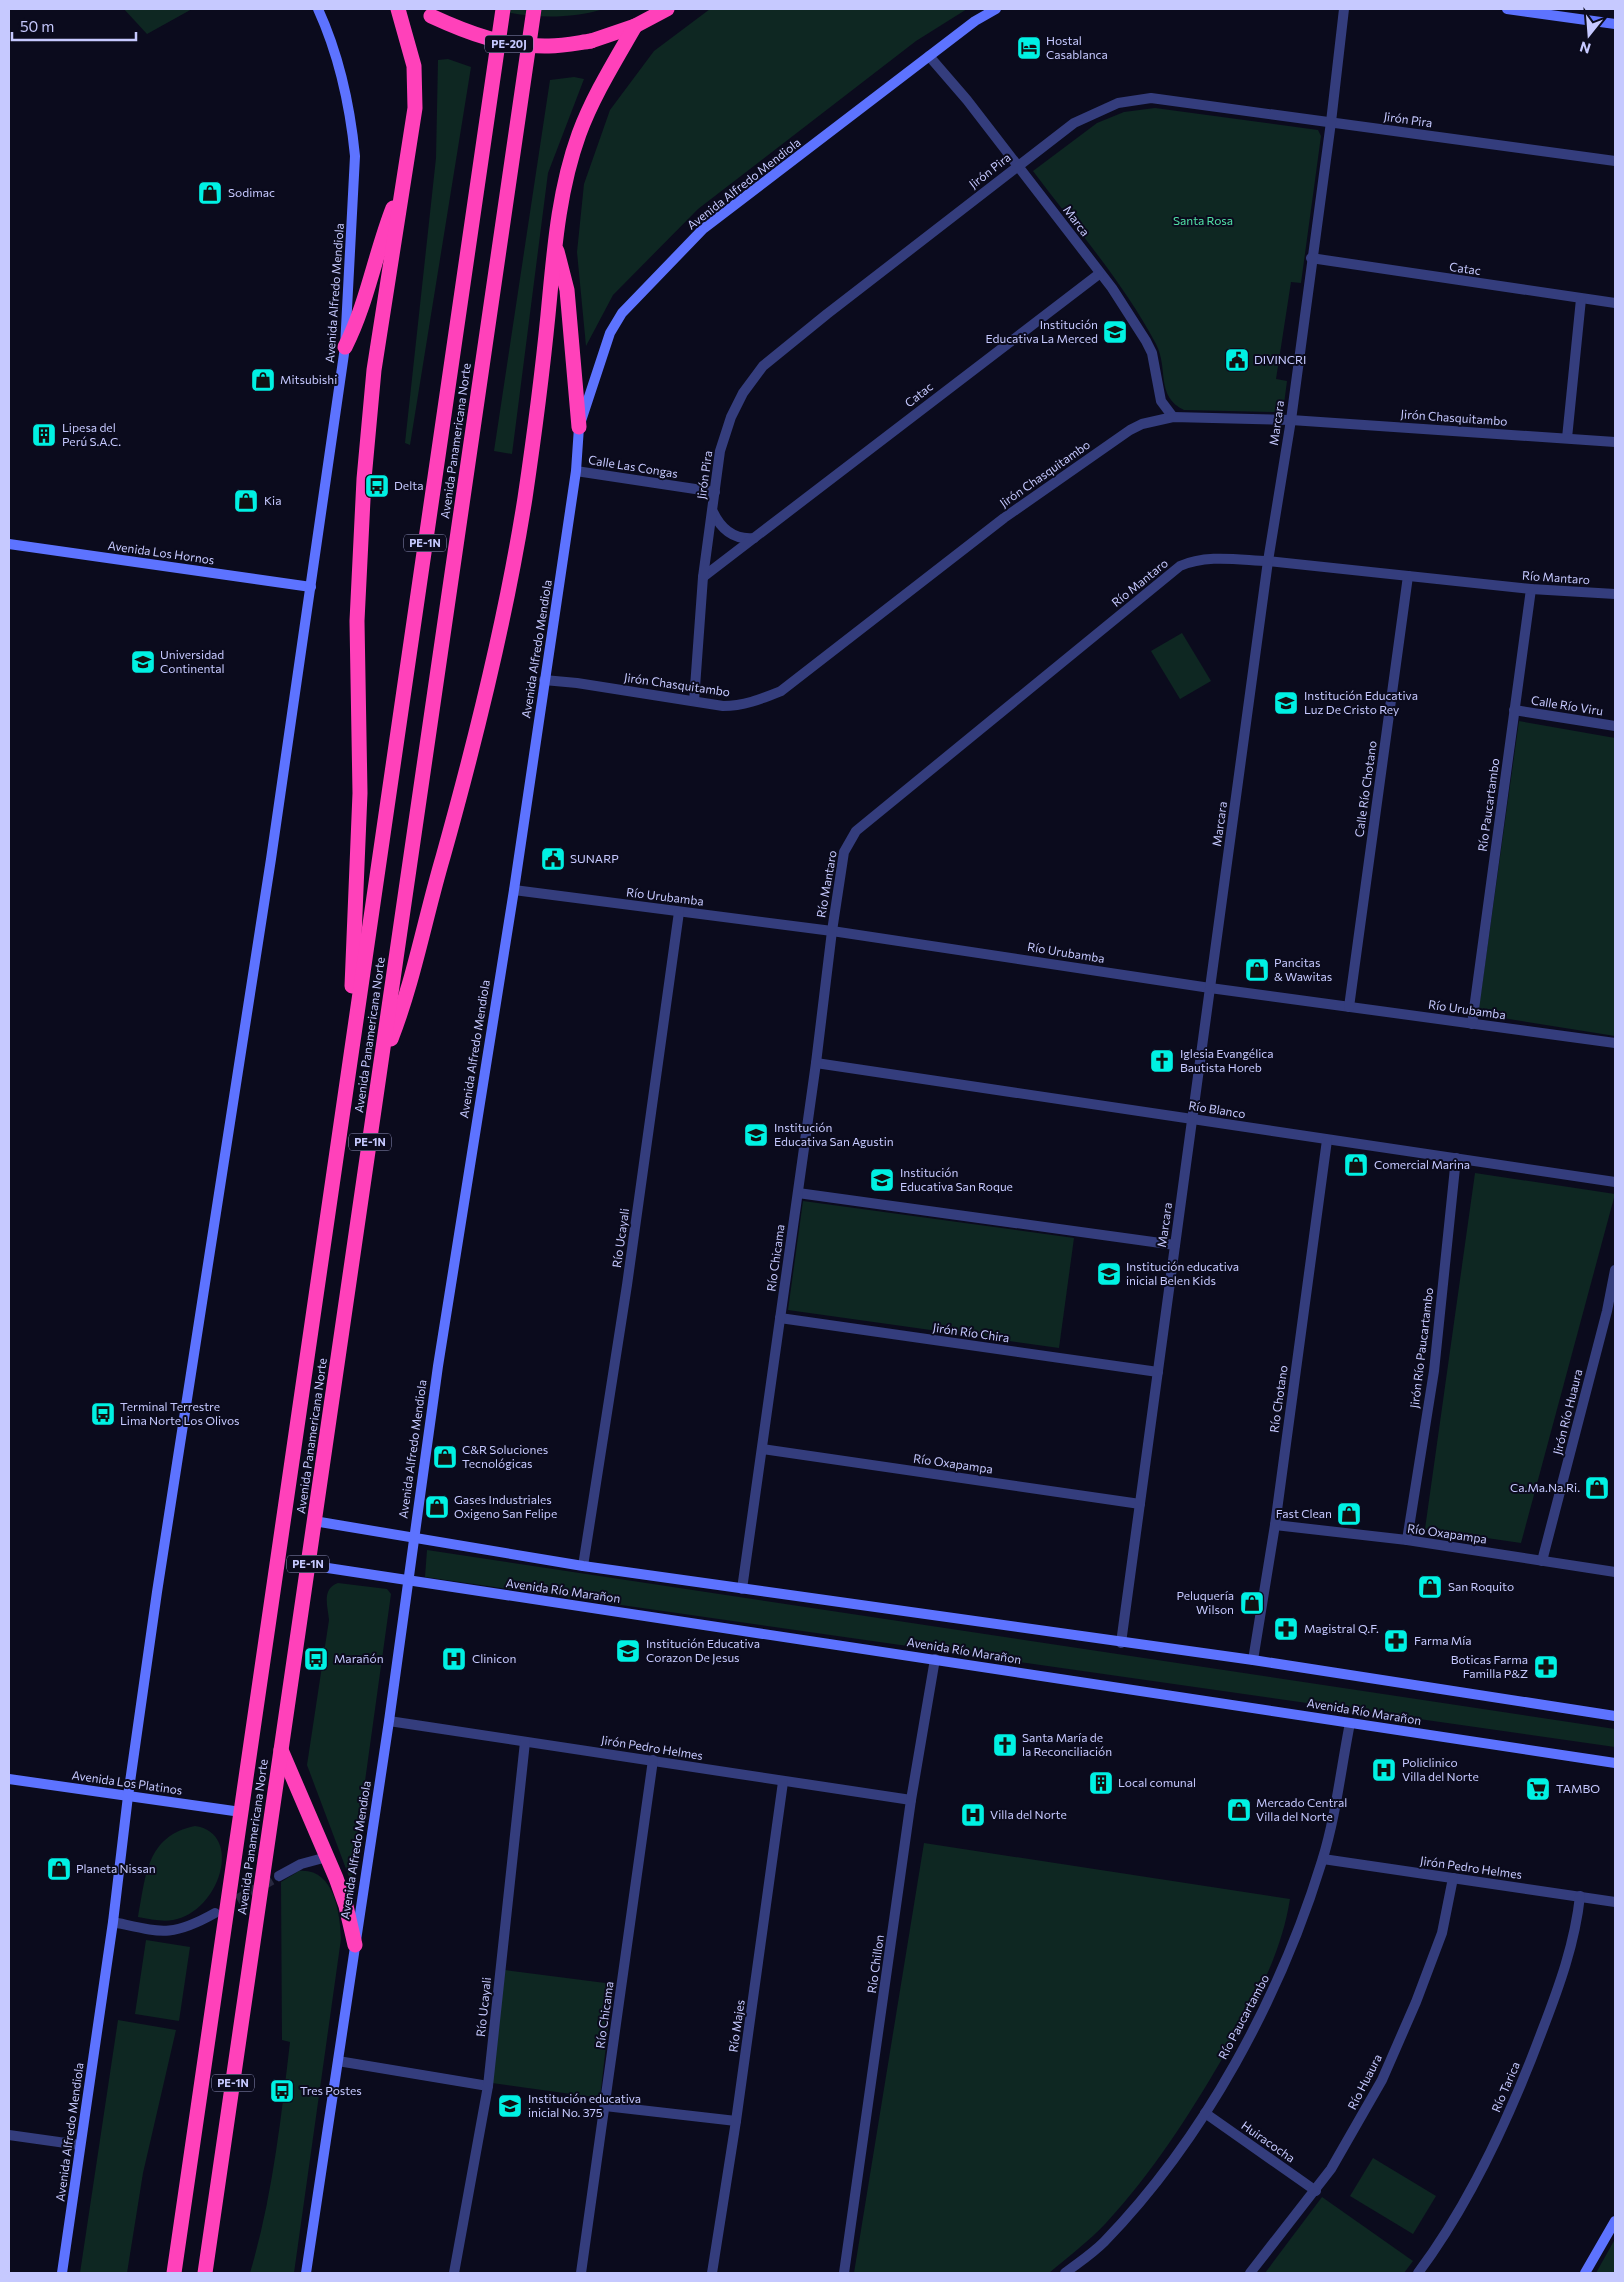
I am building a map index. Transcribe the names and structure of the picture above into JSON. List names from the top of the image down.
{
  "streets": {
    "highway": ["PE-20J", "Avenida Panamericana Norte", "PE-1N"],
    "main road": [
      "Avenida Alfredo Mendiola",
      "Avenida Los Hornos",
      "Avenida Río Marañon",
      "Avenida Los Platinos"
    ],
    "street": [
      "Jirón Pira",
      "Marca",
      "Catac",
      "Jirón Chasquitambo",
      "Marcara",
      "Calle Las Congas",
      "Río Mantaro",
      "Calle Río Viru",
      "Calle Río Chotano",
      "Río Paucartambo",
      "Río Urubamba",
      "Río Blanco",
      "Río Ucayali",
      "Río Chicama",
      "Jirón Río Chira",
      "Jirón Río Paucartambo",
      "Río Chotano",
      "Jirón Río Huaura",
      "Río Oxapampa",
      "Jirón Pedro Helmes",
      "Río Chillon",
      "Río Majes",
      "Río Huaura",
      "Río Tarica",
      "Huiracocha"
    ]
  },
  "crossings": [
    ["Jirón Pira", "Marca"],
    ["Jirón Pira", "Catac"],
    ["Jirón Pira", "Jirón Chasquitambo"],
    ["Jirón Pira", "Marcara"],
    ["Jirón Pira", "Calle Las Congas"],
    ["Avenida Alfredo Mendiola", "Marca"],
    ["Avenida Alfredo Mendiola", "Jirón Chasquitambo"],
    ["Avenida Alfredo Mendiola", "Calle Las Congas"],
    ["Avenida Alfredo Mendiola", "Avenida Los Hornos"],
    ["Avenida Alfredo Mendiola", "Río Urubamba"],
    ["Avenida Alfredo Mendiola", "Avenida Río Marañon"],
    ["Avenida Alfredo Mendiola", "Jirón Pedro Helmes"],
    ["Avenida Alfredo Mendiola", "Avenida Los Platinos"],
    ["Marca", "Catac"],
    ["Marca", "Jirón Chasquitambo"],
    ["Catac", "Marcara"],
    ["Jirón Chasquitambo", "Marcara"],
    ["Marcara", "Río Mantaro"],
    ["Marcara", "Río Urubamba"],
    ["Marcara", "Río Blanco"],
    ["Marcara", "Jirón Río Chira"],
    ["Marcara", "Río Oxapampa"],
    ["Avenida Panamericana Norte", "Avenida Río Marañon"],
    ["Avenida Panamericana Norte", "Avenida Los Platinos"],
    ["Río Mantaro", "Calle Río Chotano"],
    ["Río Mantaro", "Río Paucartambo"],
    ["Río Mantaro", "Río Urubamba"],
    ["Río Mantaro", "Río Chicama"],
    ["Calle Río Viru", "Río Paucartambo"],
    ["Calle Río Chotano", "Río Urubamba"],
    ["Río Paucartambo", "Río Urubamba"],
    ["Río Paucartambo", "Avenida Río Marañon"],
    ["Río Paucartambo", "Jirón Pedro Helmes"],
    ["Río Paucartambo", "Huiracocha"],
    ["Río Urubamba", "Río Ucayali"],
    ["Río Urubamba", "Río Chicama"],
    ["Río Blanco", "Río Chicama"],
    ["Río Blanco", "Jirón Río Paucartambo"],
    ["Río Blanco", "Río Chotano"],
    ["Río Ucayali", "Jirón Pedro Helmes"],
    ["Río Chicama", "Jirón Río Chira"],
    ["Río Chicama", "Río Oxapampa"],
    ["Río Chicama", "Jirón Pedro Helmes"],
    ["Jirón Río Paucartambo", "Río Oxapampa"],
    ["Río Chotano", "Río Oxapampa"],
    ["Jirón Río Huaura", "Río Oxapampa"],
    ["Avenida Río Marañon", "Río Chillon"],
    ["Jirón Pedro Helmes", "Río Chillon"],
    ["Jirón Pedro Helmes", "Río Majes"],
    ["Jirón Pedro Helmes", "Río Huaura"],
    ["Jirón Pedro Helmes", "Río Tarica"],
    ["Río Huaura", "Huiracocha"]
  ],
  "parks": ["Santa Rosa"],
  "places": {
    "hotel": ["Hostal Casablanca"],
    "shop": [
      "Sodimac",
      "Mitsubishi",
      "Kia",
      "Pancitas & Wawitas",
      "Comercial Marina",
      "C&R Soluciones Tecnológicas",
      "Ca.Ma.Na.Ri.",
      "Gases Industriales Oxigeno San Felipe",
      "Fast Clean",
      "San Roquito",
      "Peluquería Wilson",
      "Mercado Central Villa del Norte",
      "Planeta Nissan"
    ],
    "school or university": [
      "Institución Educativa La Merced",
      "Universidad Continental",
      "Institución Educativa Luz De Cristo Rey",
      "Institución Educativa San Agustin",
      "Institución Educativa San Roque",
      "Institución educativa inicial Belen Kids",
      "Institución Educativa Corazon De Jesus",
      "Institución educativa inicial No. 375"
    ],
    "public building": ["DIVINCRI", "SUNARP"],
    "building": ["Lipesa del Perú S.A.C.", "Local comunal"],
    "bus stop": [
      "Delta",
      "Terminal Terrestre Lima Norte Los Olivos",
      "Marañón",
      "Tres Postes"
    ],
    "church": ["Iglesia Evangélica Bautista Horeb", "Santa María de la Reconciliación"],
    "pharmacy": ["Magistral Q.F.", "Farma Mía", "Boticas Farma Familla P&Z"],
    "hospital": ["Clinicon", "Policlinico Villa del Norte", "Villa del Norte"],
    "supermarket": ["TAMBO"]
  },
  "scale_bar": "50 m",
  "north": "bottom"
}
